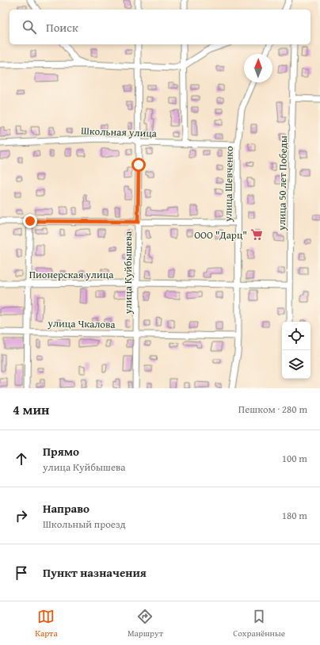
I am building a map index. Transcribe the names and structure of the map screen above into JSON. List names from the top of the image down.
{
  "streets": {
    "street": [
      "Школьная улица",
      "улица 50 лет Победы",
      "улица Шевченко",
      "улица Куйбышева",
      "Пионерская улица",
      "улица Чкалова"
    ]
  },
  "crossings": [
    ["Школьная улица", "улица Шевченко"],
    ["Школьная улица", "улица Куйбышева"],
    ["улица 50 лет Победы", "Пионерская улица"],
    ["улица Шевченко", "Пионерская улица"],
    ["улица Шевченко", "улица Чкалова"],
    ["улица Куйбышева", "Пионерская улица"],
    ["улица Куйбышева", "улица Чкалова"]
  ],
  "places": {
    "supermarket": ["ООО \"Дарц\""]
  },
  "north": "top",
  "page": {
    "search": "Поиск",
    "heading": ["4 мин", "Пешком · 280 m"],
    "list": [
      ["Прямо", "улица Куйбышева", "100 m"],
      ["Направо", "Школьный проезд", "180 m"],
      "Пункт назначения"
    ],
    "nav": ["Карта", "Маршрут", "Сохранённые"]
  }
}
